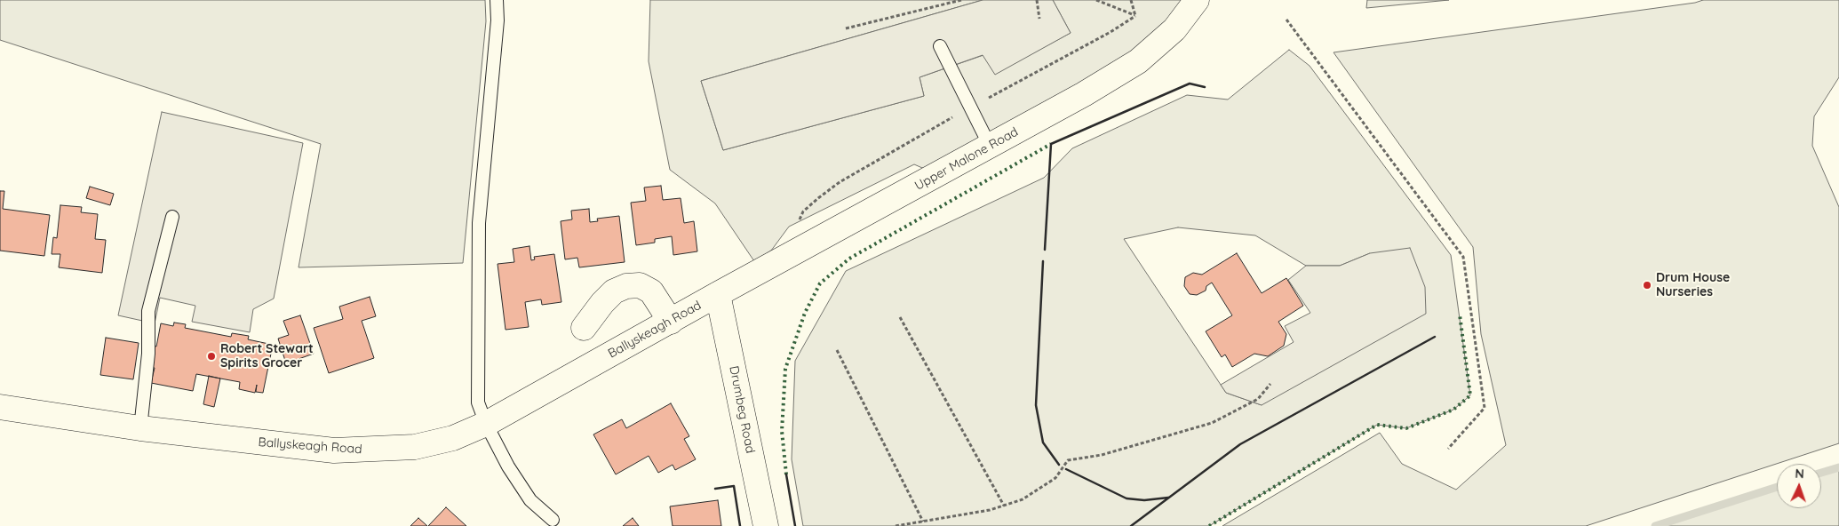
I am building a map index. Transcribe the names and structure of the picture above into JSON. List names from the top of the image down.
{
  "streets": {
    "main road": ["Upper Malone Road", "Ballyskeagh Road", "Drumbeg Road"]
  },
  "crossings": [
    ["Upper Malone Road", "Ballyskeagh Road"],
    ["Upper Malone Road", "Drumbeg Road"],
    ["Ballyskeagh Road", "Drumbeg Road"]
  ],
  "places": ["Drum House Nurseries", "Robert Stewart Spirits Grocer"],
  "north": "top"
}
